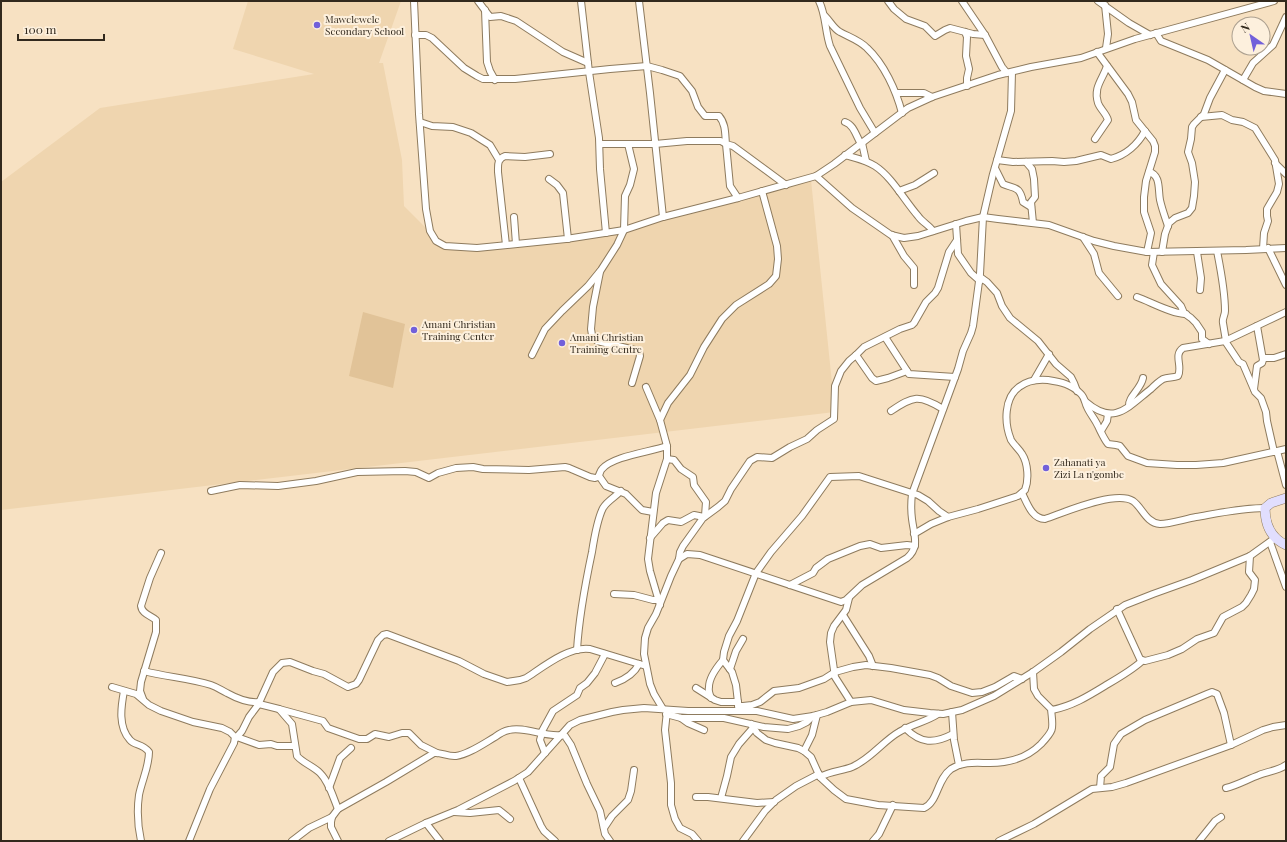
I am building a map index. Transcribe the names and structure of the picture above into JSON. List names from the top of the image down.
{
  "places": [
    "Mawelewele Secondary School",
    "Amani Christian Training Center",
    "Amani Christian Training Centre",
    "Zahanati ya Zizi La n'gombe"
  ],
  "scale_bar": "100 m",
  "north": "top left"
}
